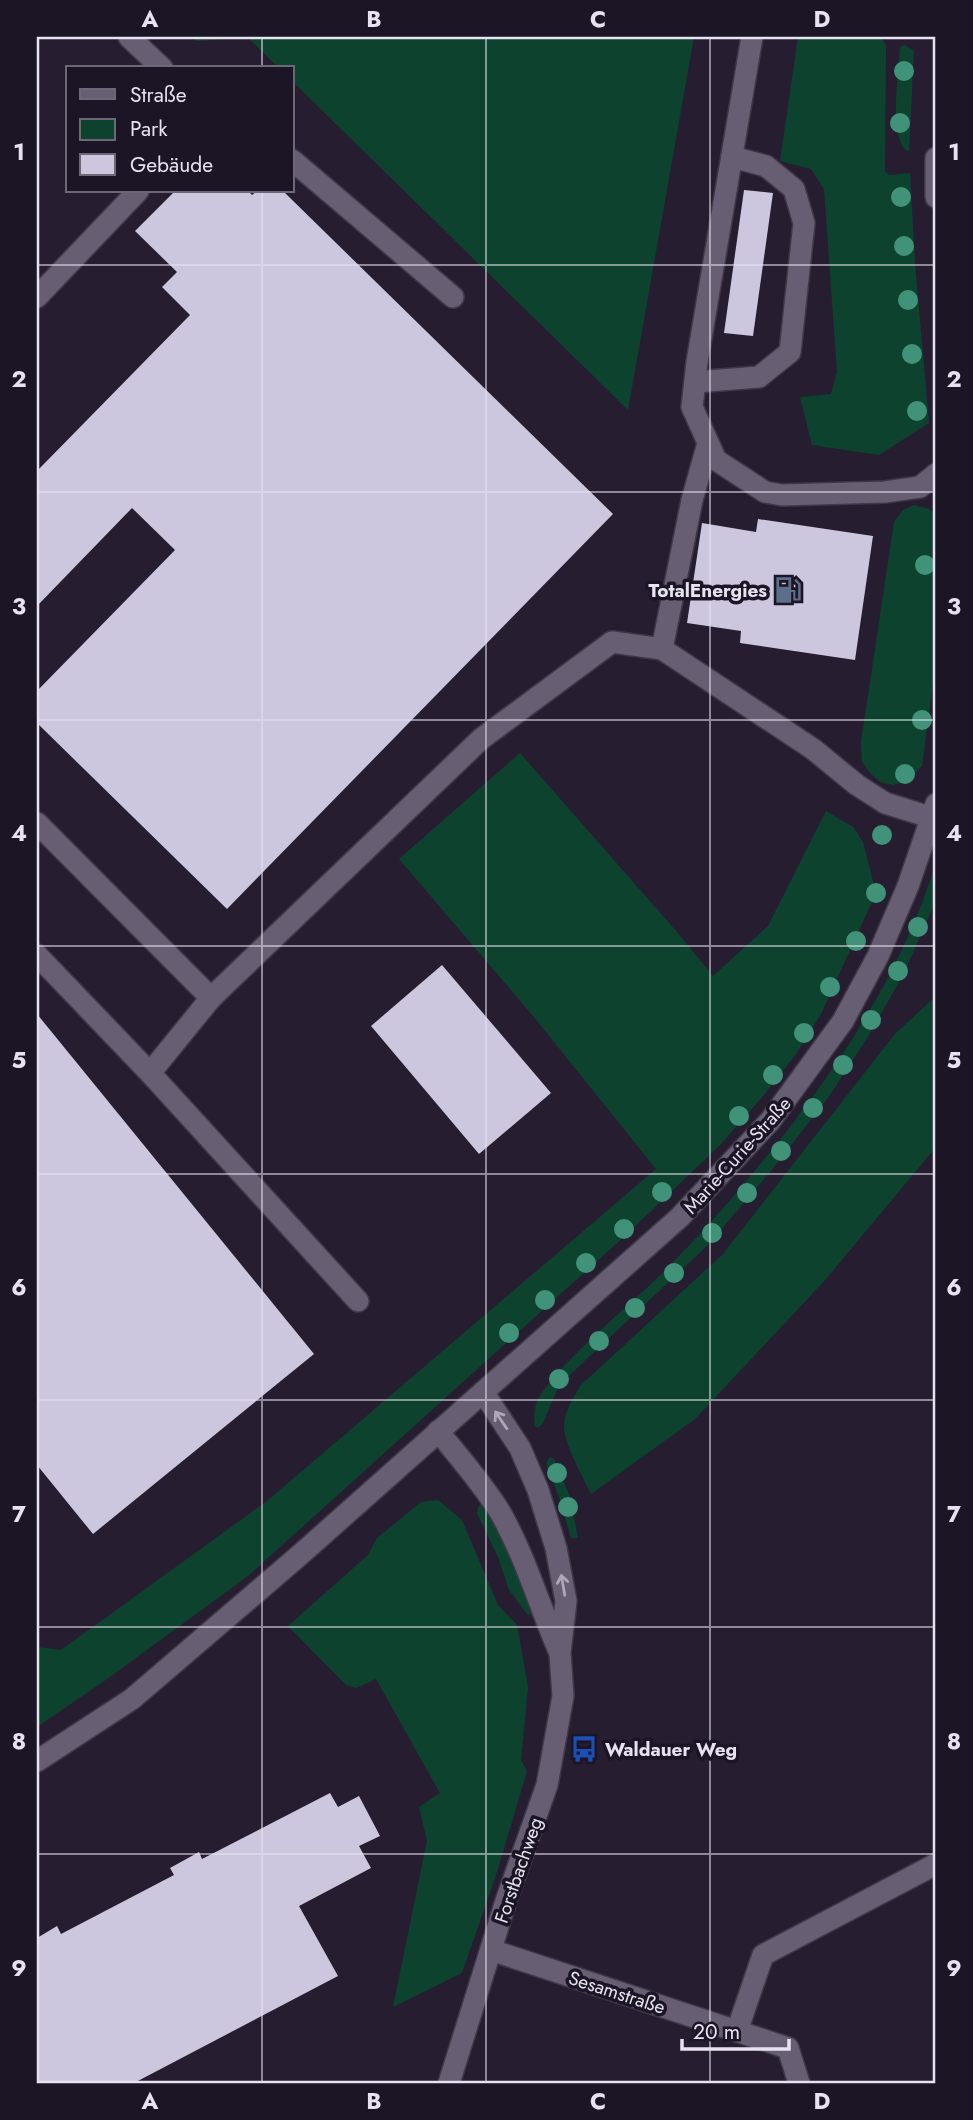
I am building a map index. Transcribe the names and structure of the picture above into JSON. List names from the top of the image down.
{
  "streets": {
    "street": ["Marie-Curie-Straße", "Forstbachweg", "Sesamstraße"]
  },
  "crossings": [
    ["Marie-Curie-Straße", "Forstbachweg"],
    ["Forstbachweg", "Sesamstraße"]
  ],
  "places": {
    "fuel station": ["TotalEnergies"],
    "bus stop": ["Waldauer Weg"]
  },
  "legend": ["Straße", "Park", "Gebäude"],
  "scale_bar": "20 m",
  "grid": {
    "columns": [
      "A",
      "B",
      "C",
      "D"
    ],
    "rows": [
      "1",
      "2",
      "3",
      "4",
      "5",
      "6",
      "7",
      "8",
      "9"
    ]
  }
}
